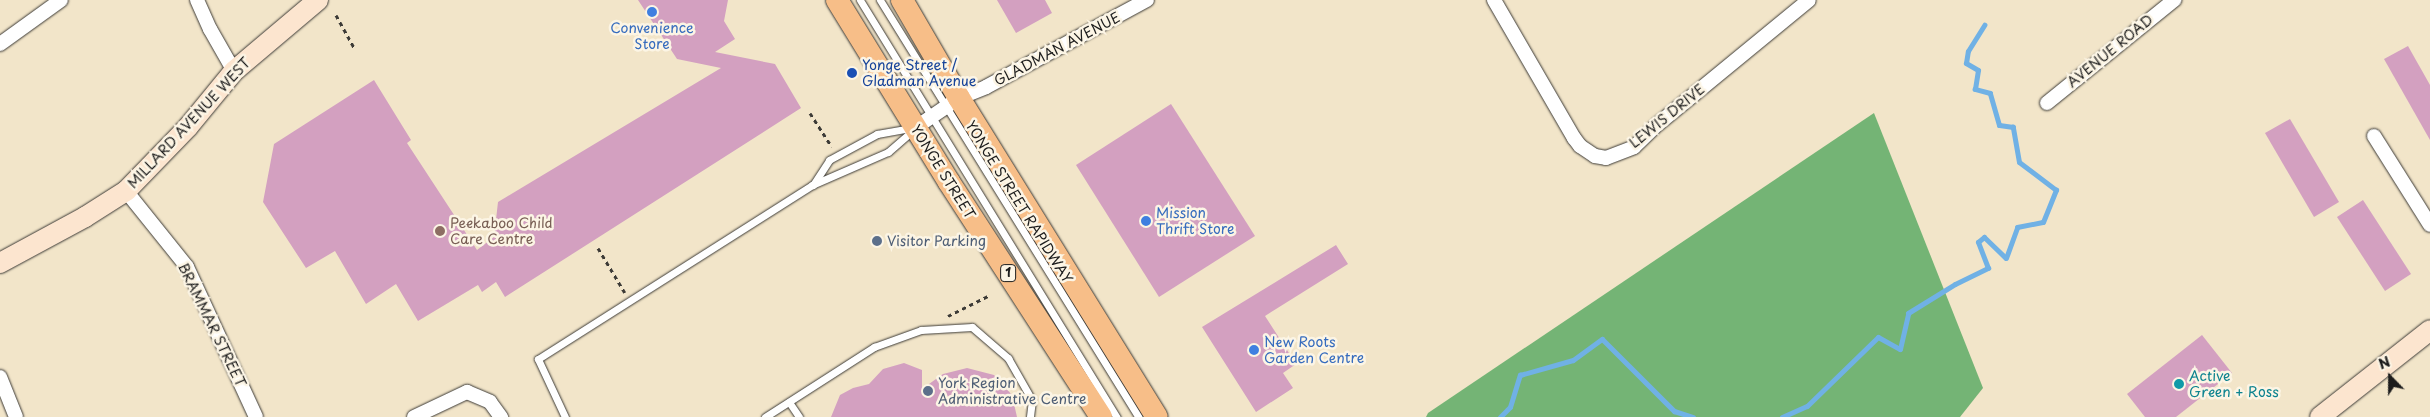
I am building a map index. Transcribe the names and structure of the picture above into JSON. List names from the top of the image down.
{
  "streets": {
    "main road": ["MILLARD AVENUE WEST", "YONGE STREET", "1"],
    "street": [
      "GLADMAN AVENUE",
      "AVENUE ROAD",
      "LEWIS DRIVE",
      "BRAMMAR STREET"
    ],
    "lane": ["YONGE STREET RAPIDWAY"]
  },
  "crossings": [
    ["GLADMAN AVENUE", "YONGE STREET"],
    ["GLADMAN AVENUE", "YONGE STREET RAPIDWAY"],
    ["MILLARD AVENUE WEST", "BRAMMAR STREET"],
    ["YONGE STREET", "YONGE STREET RAPIDWAY"]
  ],
  "places": [
    "Convenience Store",
    "Yonge Street / Gladman Avenue",
    "Mission Thrift Store",
    "Peekaboo Child Care Centre",
    "Visitor Parking",
    "New Roots Garden Centre",
    "Active Green + Ross",
    "York Region Administrative Centre"
  ],
  "north": "top"
}
